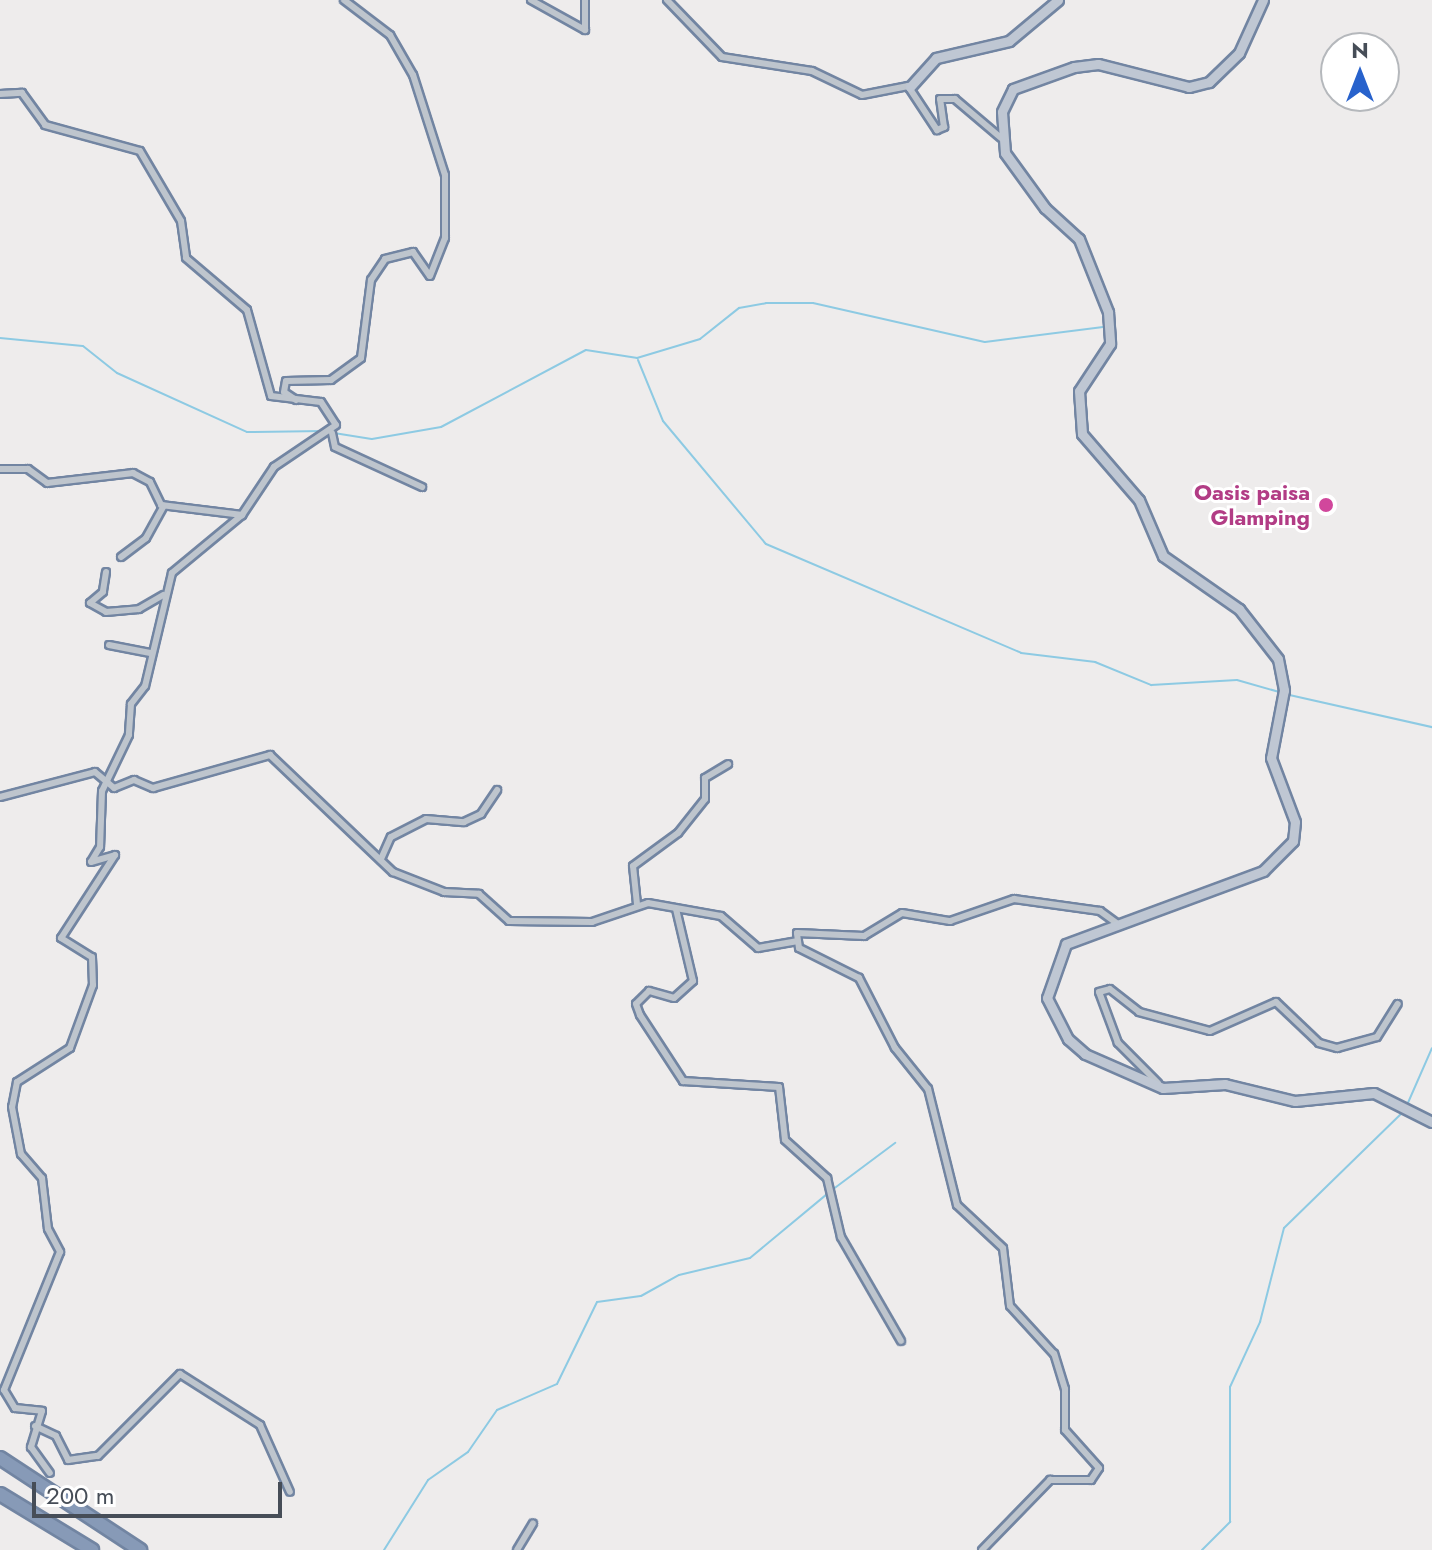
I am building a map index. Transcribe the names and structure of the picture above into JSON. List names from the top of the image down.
{
  "places": ["Oasis paisa Glamping"],
  "scale_bar": "200 m",
  "north": "top"
}
